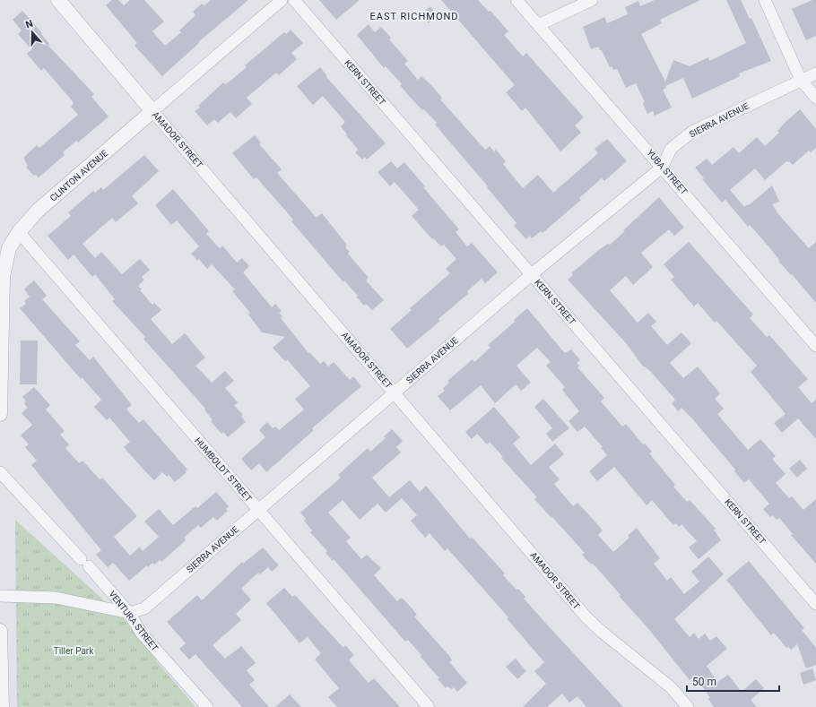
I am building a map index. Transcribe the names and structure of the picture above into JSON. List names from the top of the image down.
{
  "streets": {
    "street": [
      "KERN STREET",
      "SIERRA AVENUE",
      "AMADOR STREET",
      "YUBA STREET",
      "CLINTON AVENUE",
      "HUMBOLDT STREET",
      "VENTURA STREET"
    ]
  },
  "crossings": [
    ["KERN STREET", "SIERRA AVENUE"],
    ["SIERRA AVENUE", "AMADOR STREET"],
    ["SIERRA AVENUE", "YUBA STREET"],
    ["SIERRA AVENUE", "HUMBOLDT STREET"],
    ["SIERRA AVENUE", "VENTURA STREET"],
    ["AMADOR STREET", "CLINTON AVENUE"],
    ["CLINTON AVENUE", "HUMBOLDT STREET"]
  ],
  "districts": ["EAST RICHMOND"],
  "parks": ["Tiller Park"],
  "scale_bar": "50 m",
  "north": "top"
}
